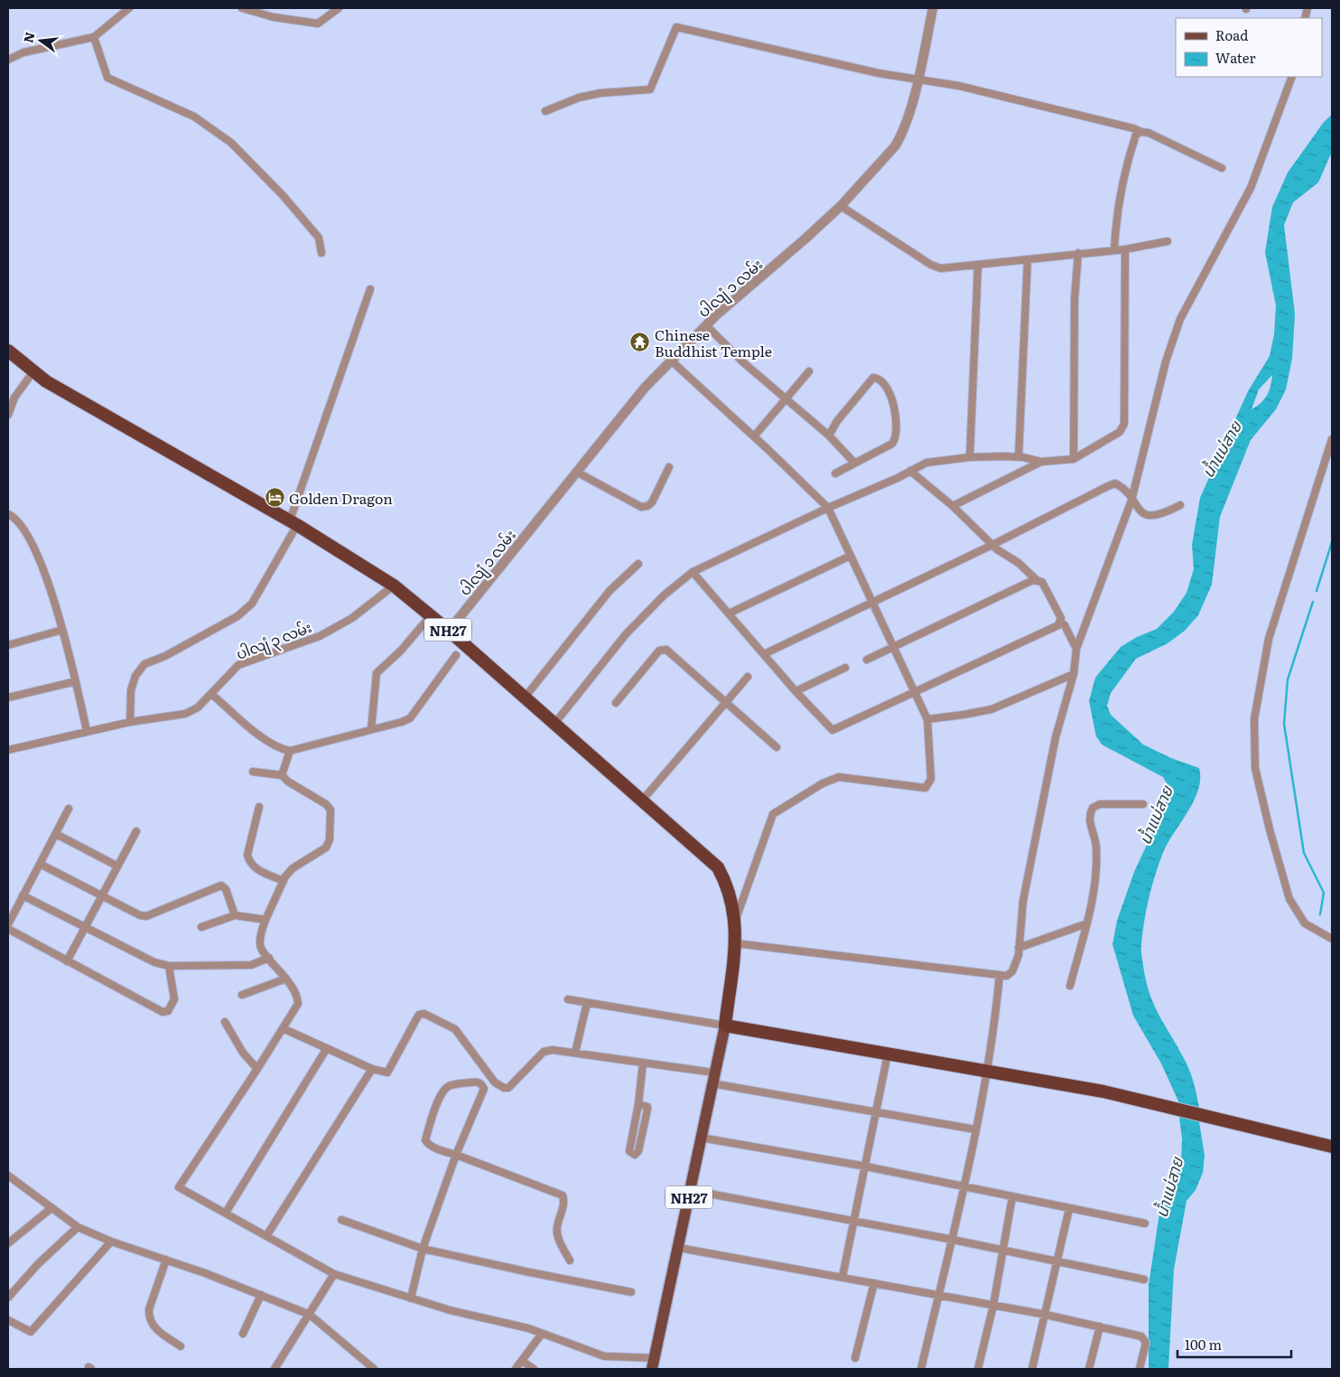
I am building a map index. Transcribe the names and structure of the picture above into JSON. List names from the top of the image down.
{
  "streets": {
    "highway": ["NH27"],
    "street": ["ပါလျံ ၁ လမ်း", "ပါလျံ ၃ လမ်း"]
  },
  "crossings": [
    ["ပါလျံ ၁ လမ်း", "NH27"],
    ["NH27", "ပါလျံ ၃ လမ်း"]
  ],
  "water": ["น้ำแม่สาย"],
  "places": {
    "temple": ["Chinese Buddhist Temple"],
    "hotel": ["Golden Dragon"]
  },
  "legend": ["Road", "Water"],
  "scale_bar": "100 m",
  "north": "left"
}
